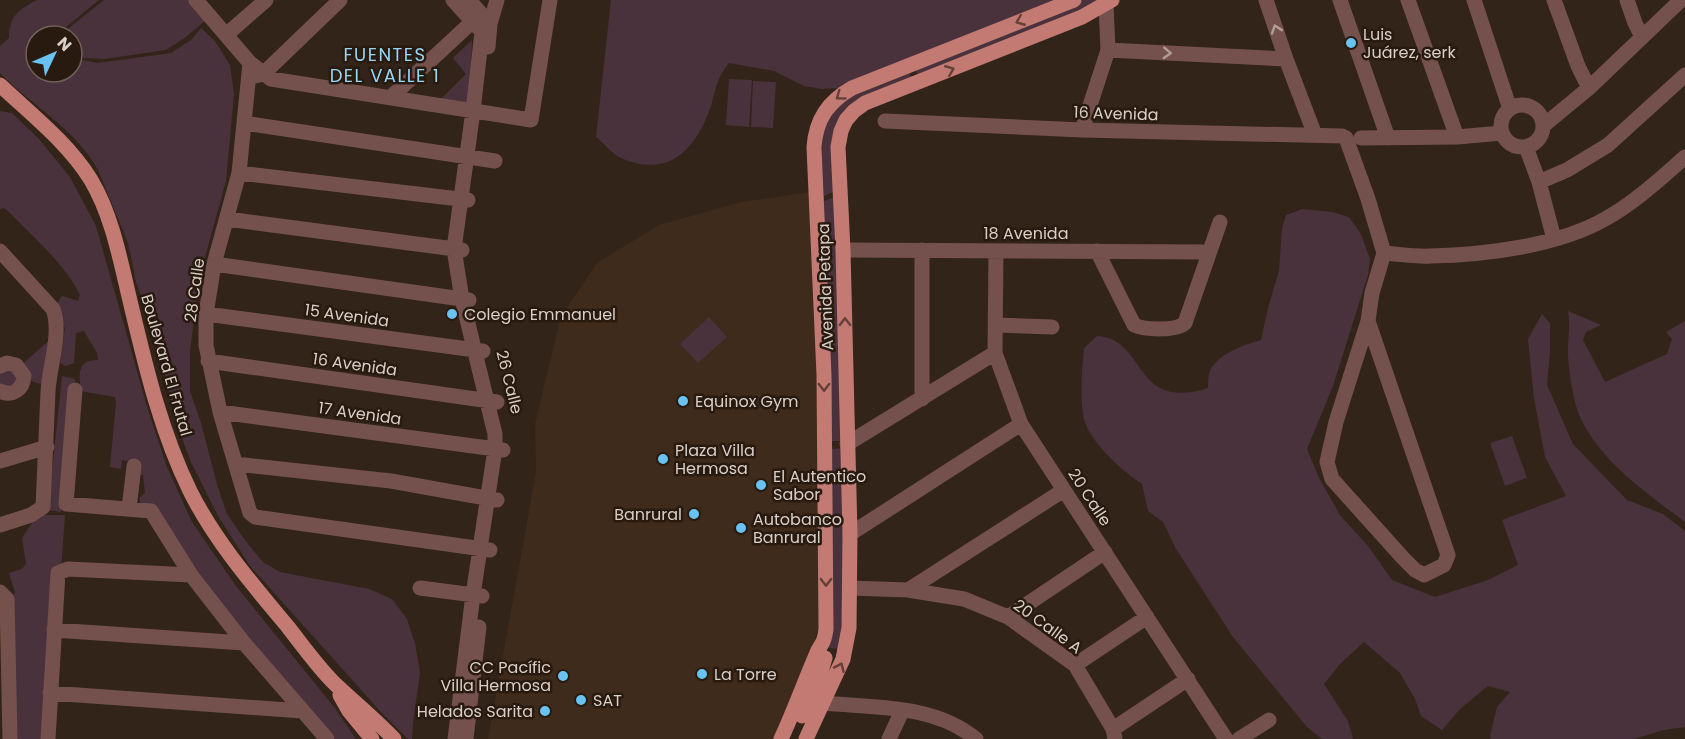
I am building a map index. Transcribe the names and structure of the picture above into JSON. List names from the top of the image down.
{
  "streets": {
    "main road": ["Avenida Petapa", "Boulevard El Frutal"],
    "street": [
      "16 Avenida",
      "18 Avenida",
      "28 Calle",
      "15 Avenida",
      "26 Calle",
      "17 Avenida",
      "20 Calle",
      "20 Calle A"
    ]
  },
  "crossings": [
    ["16 Avenida", "28 Calle"],
    ["16 Avenida", "26 Calle"],
    ["18 Avenida", "Avenida Petapa"],
    ["18 Avenida", "20 Calle"],
    ["Avenida Petapa", "20 Calle A"],
    ["28 Calle", "15 Avenida"],
    ["28 Calle", "26 Calle"],
    ["28 Calle", "17 Avenida"],
    ["15 Avenida", "26 Calle"],
    ["26 Calle", "17 Avenida"]
  ],
  "districts": ["FUENTES DEL VALLE 1"],
  "places": [
    "Luis Juárez, serk",
    "Colegio Emmanuel",
    "Equinox Gym",
    "Plaza Villa Hermosa",
    "El Autentico Sabor",
    "Banrural",
    "Autobanco Banrural",
    "La Torre",
    "CC Pacífic Villa Hermosa",
    "SAT",
    "Helados Sarita"
  ],
  "north": "top right"
}
